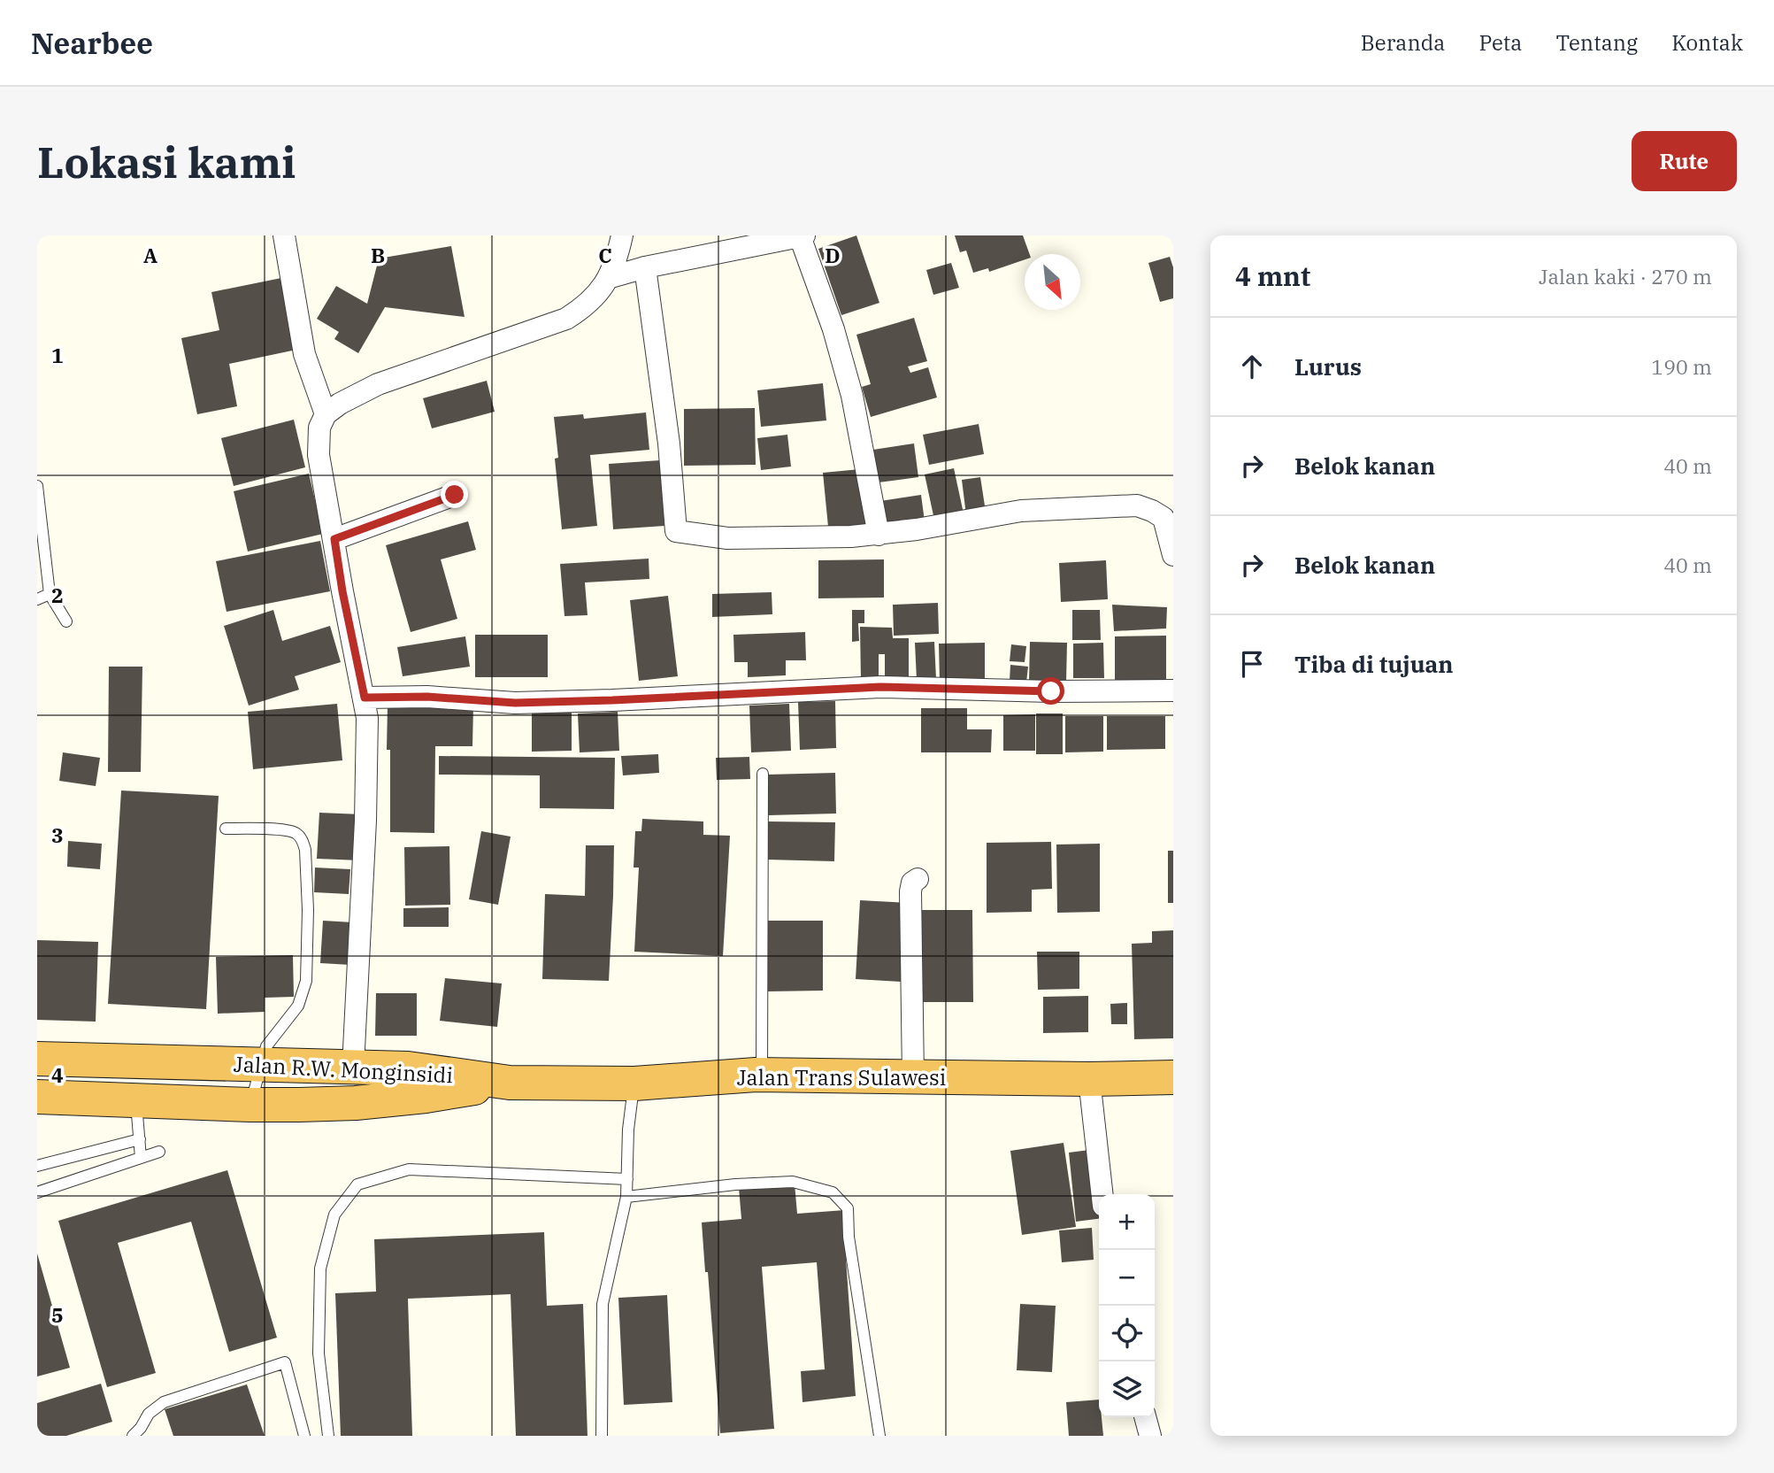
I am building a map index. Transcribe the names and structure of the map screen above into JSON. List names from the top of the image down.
{
  "streets": {
    "highway": ["Jalan R.W. Monginsidi", "Jalan Trans Sulawesi"]
  },
  "crossings": [
    ["Jalan R.W. Monginsidi", "Jalan Trans Sulawesi"]
  ],
  "north": "bottom right",
  "page": {
    "header": "Nearbee",
    "nav": [
      "Beranda",
      "Peta",
      "Tentang",
      "Kontak"
    ],
    "buttons": "Rute",
    "title": "Lokasi kami",
    "heading": ["4 mnt", "Jalan kaki · 270 m"],
    "list": [
      ["Lurus", "190 m"],
      ["Belok kanan", "40 m"],
      ["Belok kanan", "40 m"],
      "Tiba di tujuan"
    ],
    "map_buttons": ["+", "−"]
  },
  "grid": {
    "columns": [
      "A",
      "B",
      "C",
      "D"
    ],
    "rows": [
      "1",
      "2",
      "3",
      "4",
      "5"
    ]
  }
}
